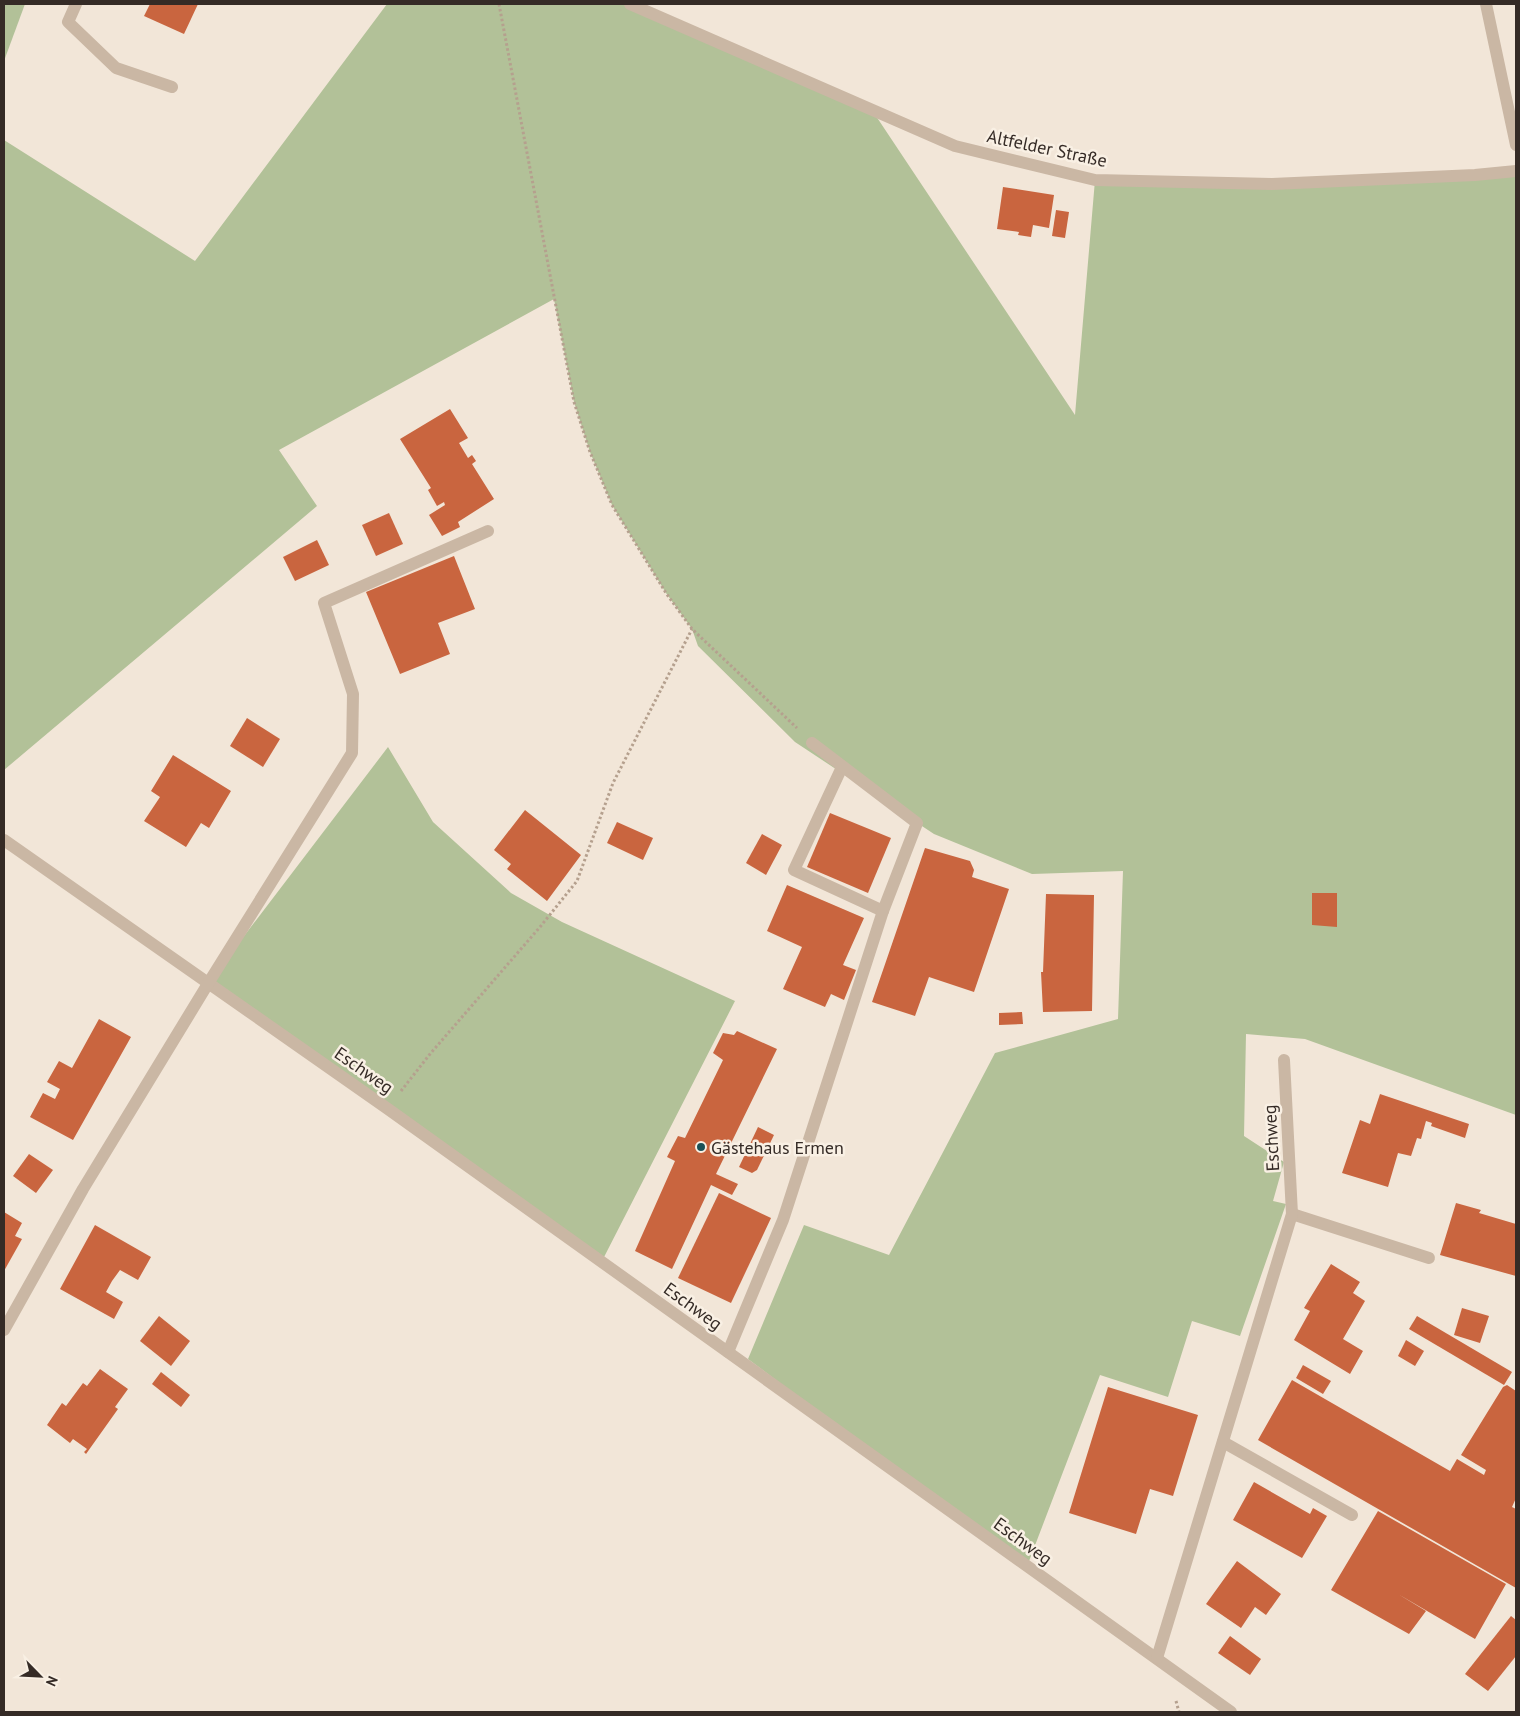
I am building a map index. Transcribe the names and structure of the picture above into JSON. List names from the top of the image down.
{
  "streets": {
    "street": ["Altfelder Straße", "Eschweg"]
  },
  "places": ["Gästehaus Ermen"],
  "north": "bottom right"
}
